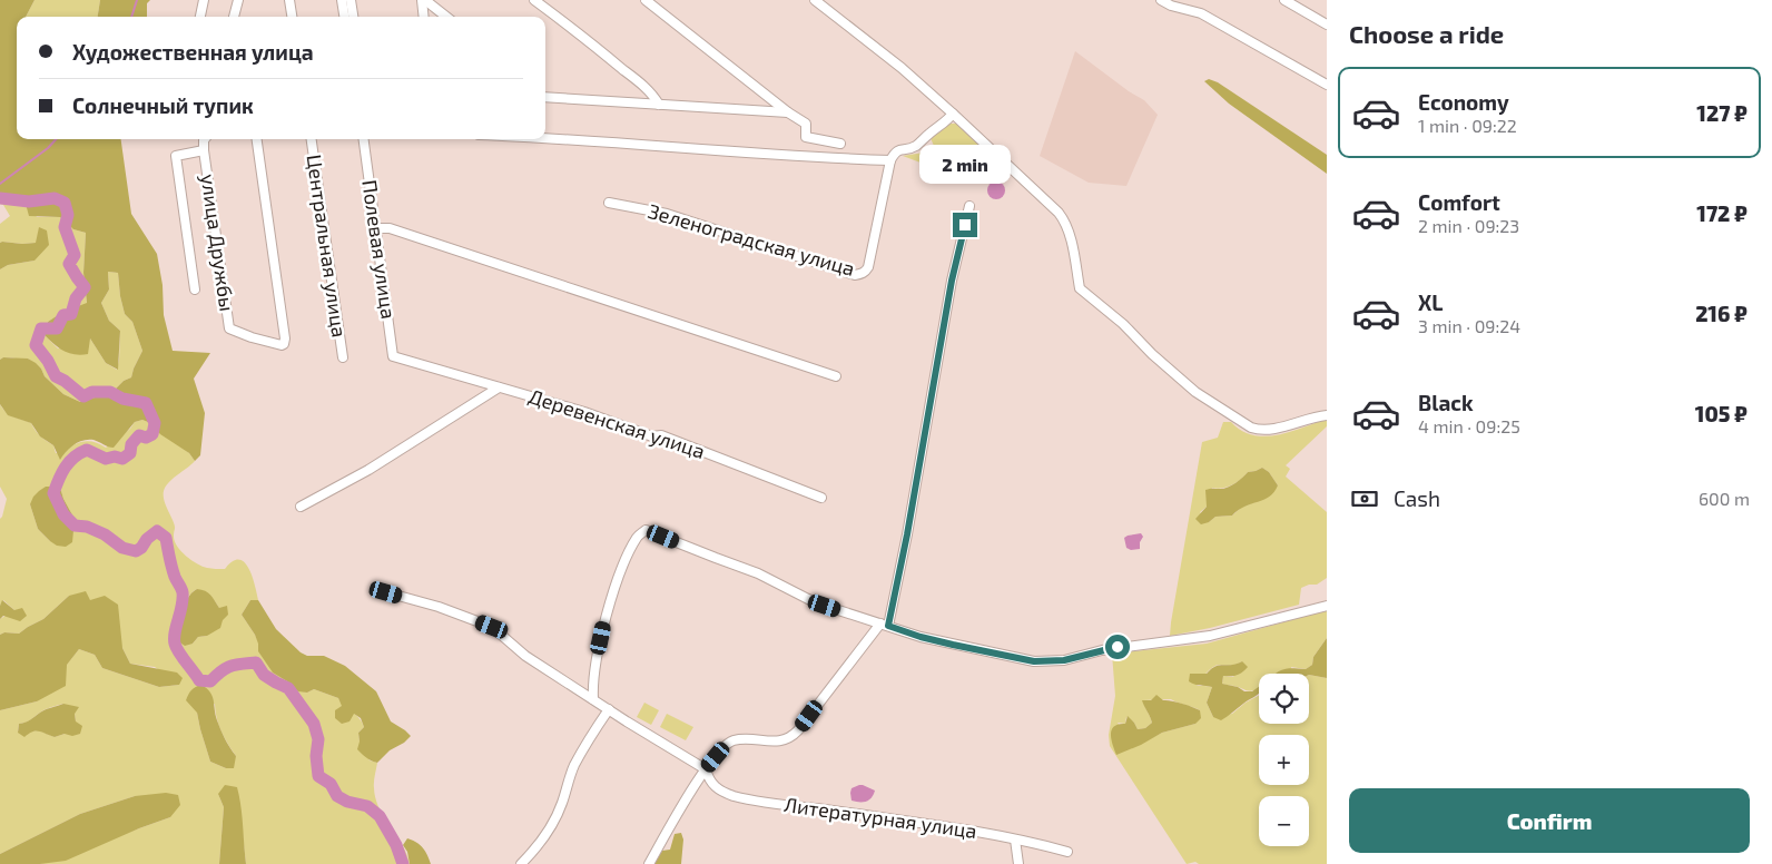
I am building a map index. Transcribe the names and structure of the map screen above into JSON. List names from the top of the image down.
{
  "streets": {
    "street": [
      "Зеленоградская улица",
      "улица Дружбы",
      "Центральная улица",
      "Полевая улица",
      "Деревенская улица",
      "Литературная улица"
    ]
  },
  "crossings": [
    ["Полевая улица", "Деревенская улица"]
  ],
  "page": {
    "heading": "Choose a ride",
    "banner": ["Художественная улица", "Солнечный тупик"],
    "list": [
      {
        "name": "Economy",
        "note": "1 min · 09:22",
        "value": "127 ₽"
      },
      {
        "name": "Comfort",
        "note": "2 min · 09:23",
        "value": "172 ₽"
      },
      {
        "name": "XL",
        "note": "3 min · 09:24",
        "value": "216 ₽"
      },
      {
        "name": "Black",
        "note": "4 min · 09:25",
        "value": "105 ₽"
      }
    ],
    "bubble": "2 min",
    "pay": ["Cash", "600 m"],
    "map_buttons": ["+", "−"],
    "buttons": "Confirm"
  }
}
